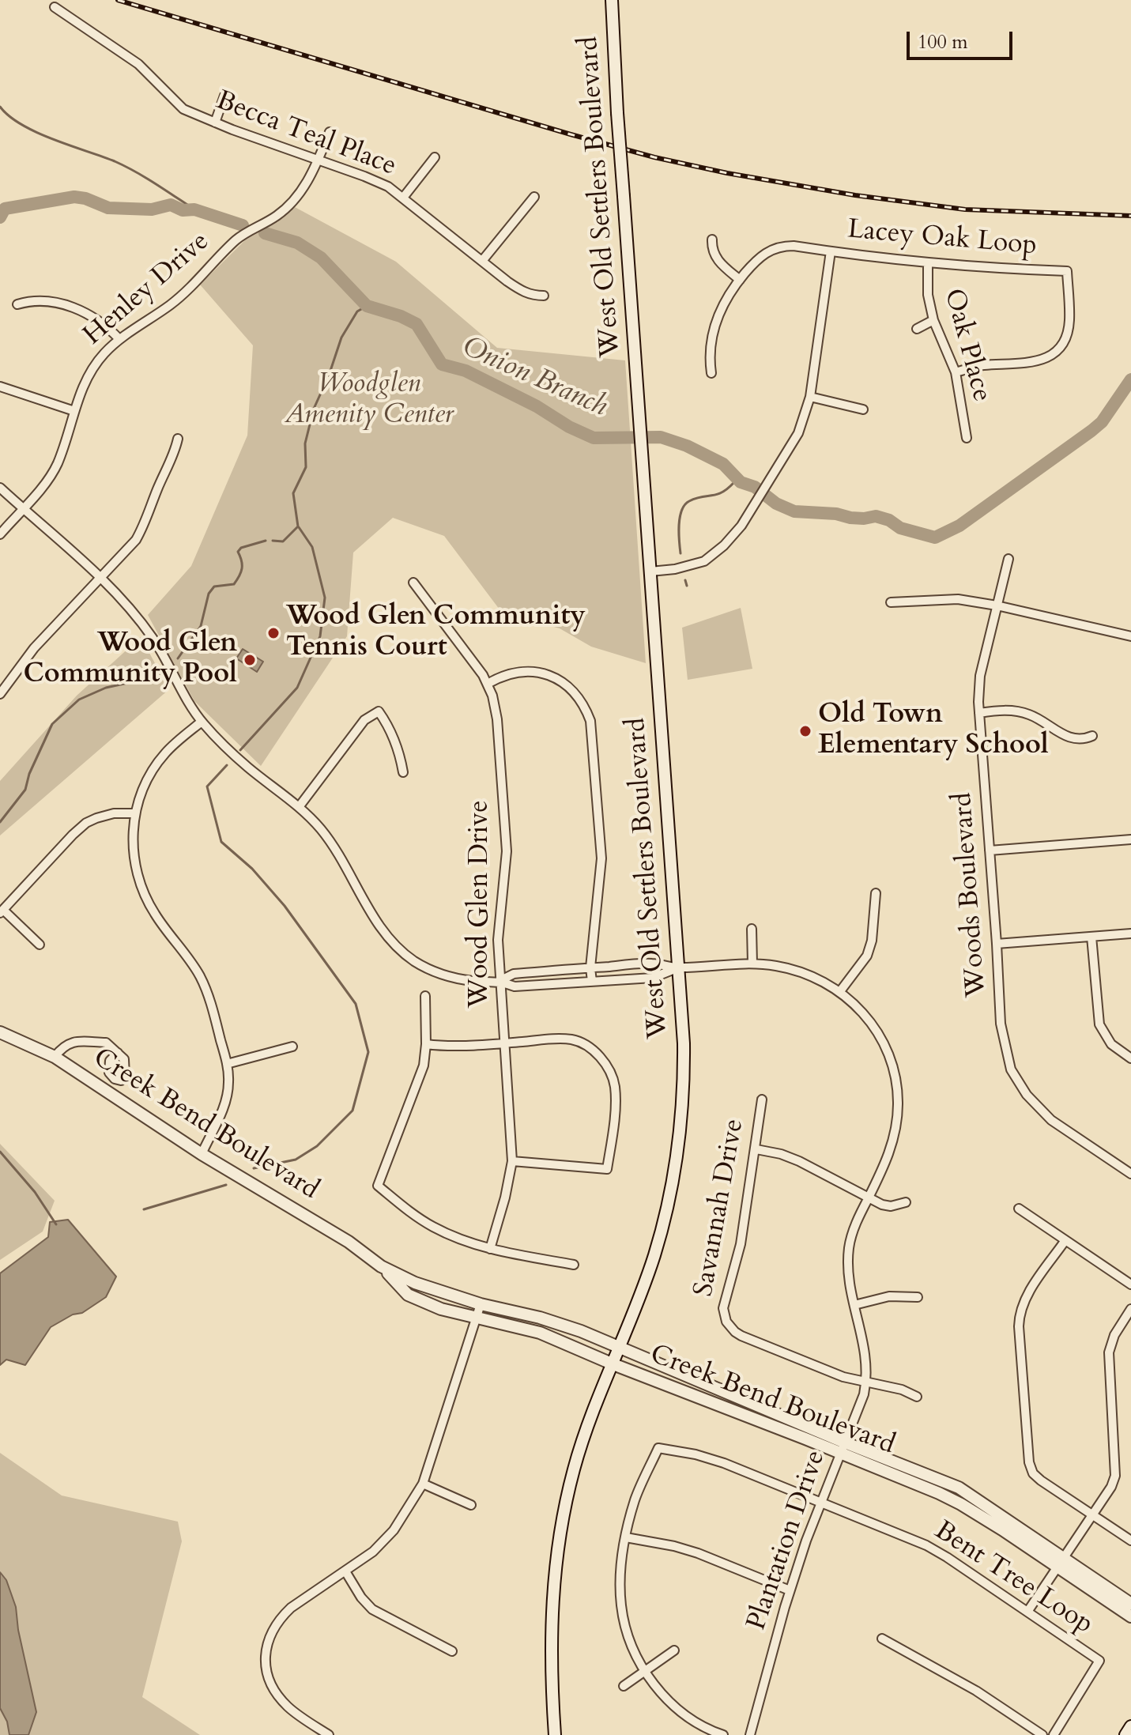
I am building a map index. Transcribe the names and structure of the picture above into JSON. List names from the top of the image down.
{
  "streets": {
    "street": [
      "Becca Teal Place",
      "West Old Settlers Boulevard",
      "Lacey Oak Loop",
      "Henley Drive",
      "Oak Place",
      "Woods Boulevard",
      "Wood Glen Drive",
      "Creek Bend Boulevard",
      "Savannah Drive",
      "Plantation Drive",
      "Bent Tree Loop"
    ]
  },
  "crossings": [
    ["Becca Teal Place", "Henley Drive"],
    ["West Old Settlers Boulevard", "Creek Bend Boulevard"],
    ["West Old Settlers Boulevard", "Plantation Drive"],
    ["Lacey Oak Loop", "Oak Place"],
    ["Henley Drive", "Plantation Drive"],
    ["Wood Glen Drive", "Plantation Drive"],
    ["Creek Bend Boulevard", "Plantation Drive"],
    ["Savannah Drive", "Plantation Drive"],
    ["Plantation Drive", "Bent Tree Loop"]
  ],
  "water": ["Onion Branch"],
  "parks": ["Woodglen Amenity Center"],
  "places": ["Wood Glen Community Tennis Court", "Wood Glen Community Pool", "Old Town Elementary School"],
  "scale_bar": "100 m"
}
